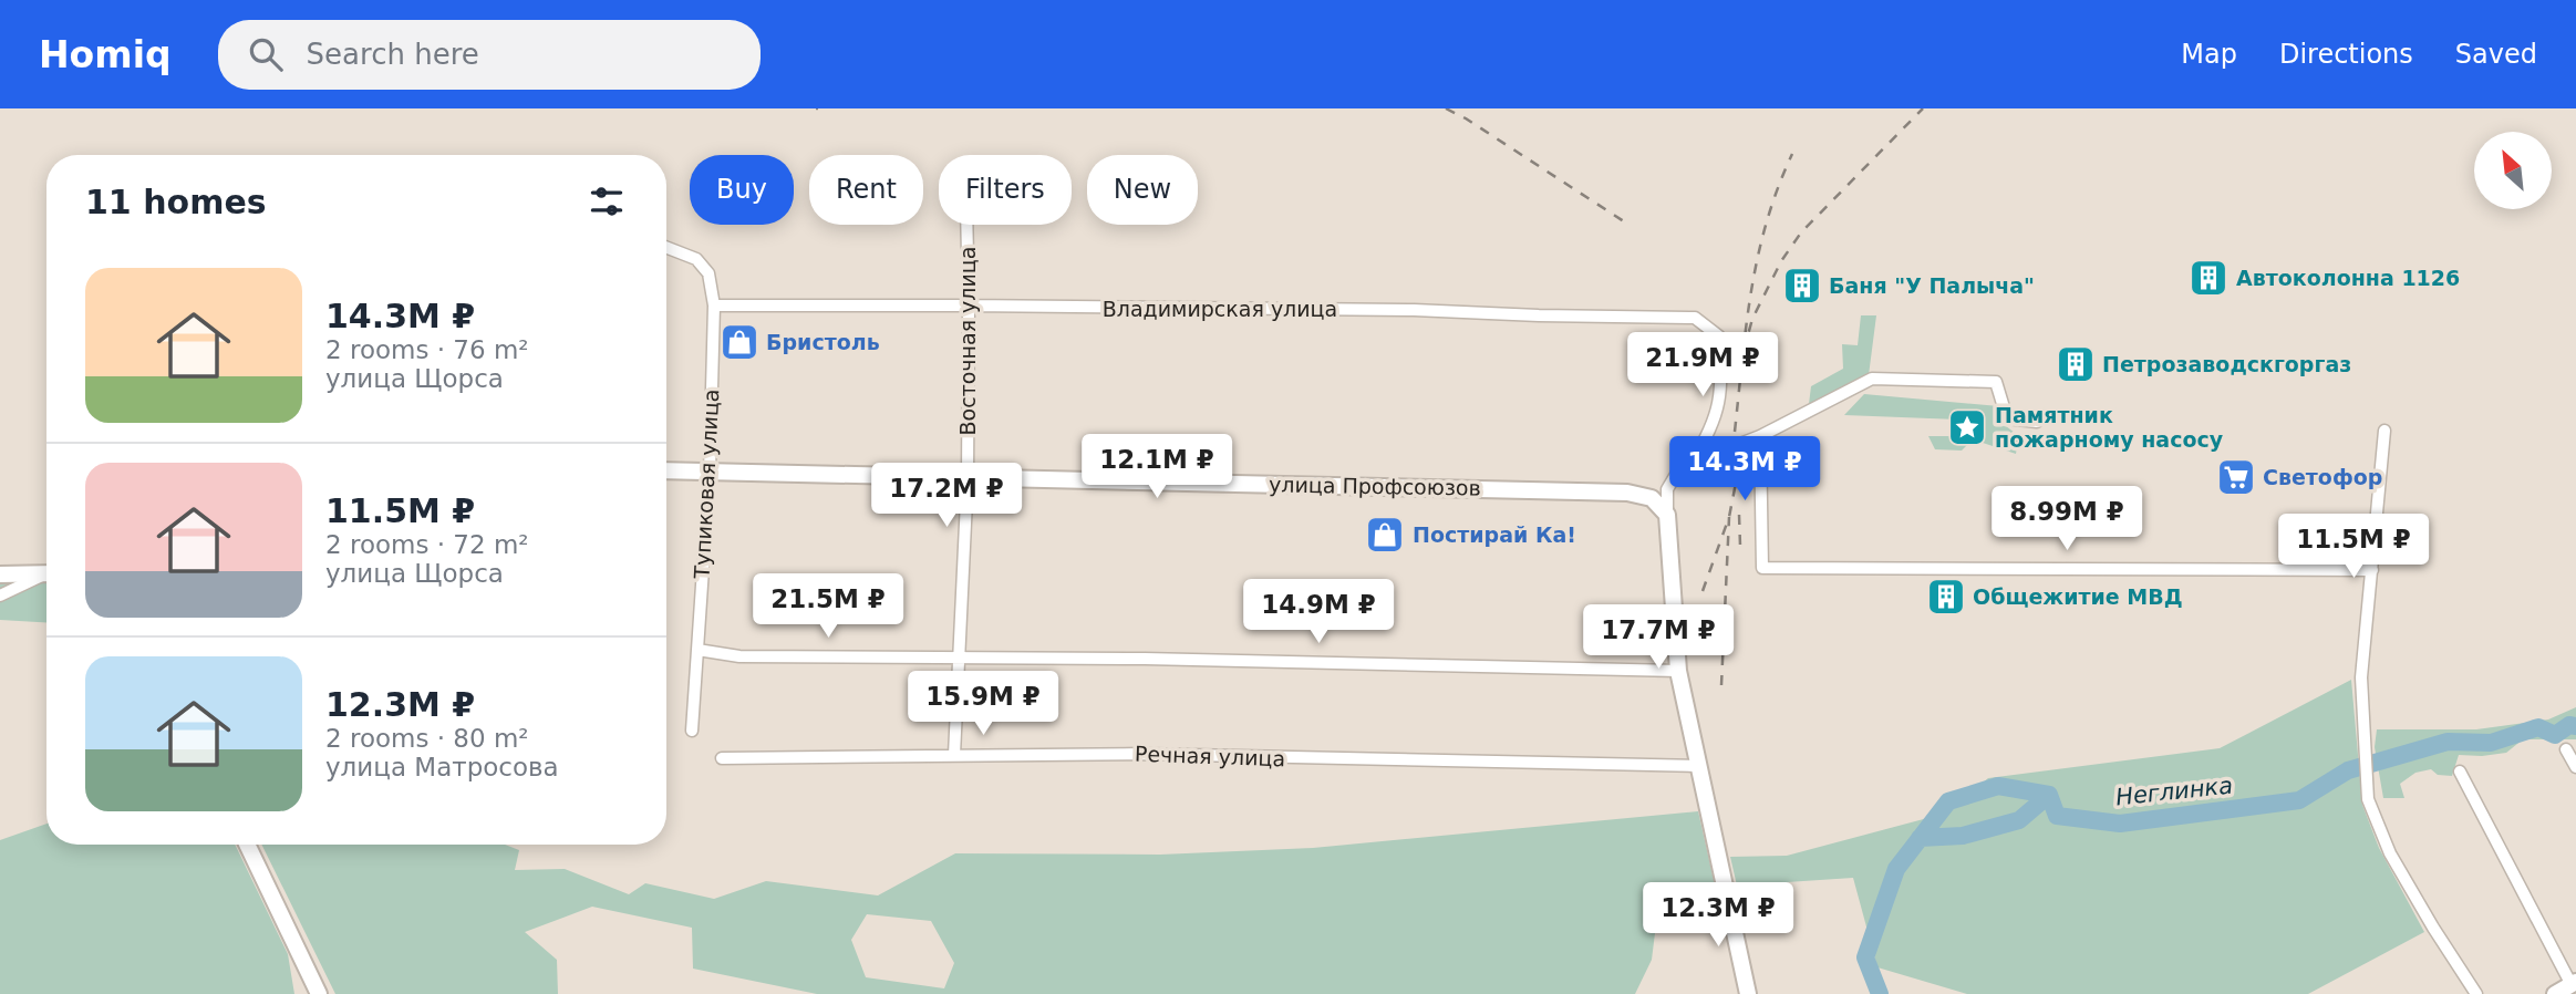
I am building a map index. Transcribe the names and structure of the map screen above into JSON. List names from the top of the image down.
{
  "streets": {
    "main road": ["улица Профсоюзов"],
    "street": [
      "Владимирская улица",
      "Восточная улица",
      "Тупиковая улица",
      "Речная улица"
    ]
  },
  "crossings": [
    ["Владимирская улица", "Восточная улица"],
    ["Владимирская улица", "Тупиковая улица"],
    ["Восточная улица", "улица Профсоюзов"],
    ["Восточная улица", "Речная улица"],
    ["Тупиковая улица", "улица Профсоюзов"]
  ],
  "water": ["Неглинка"],
  "places": {
    "building": [
      "Автоколонна 1126",
      "Баня \"У Палыча\"",
      "Петрозаводскгоргаз",
      "Общежитие МВД"
    ],
    "shop": ["Бристоль", "Постирай Ка!"],
    "place": ["Памятник пожарному насосу"],
    "supermarket": ["Светофор"]
  },
  "north": "top left",
  "page": {
    "header": "Homiq",
    "search": "Search here",
    "nav": ["Map", "Directions", "Saved"],
    "chip": [
      "Buy",
      "Rent",
      "Filters",
      "New"
    ],
    "heading": "11 homes",
    "list": [
      {
        "name": "14.3M ₽",
        "note": "2 rooms · 76 m² · улица Щорса"
      },
      {
        "name": "11.5M ₽",
        "note": "2 rooms · 72 m² · улица Щорса"
      },
      {
        "name": "12.3M ₽",
        "note": "2 rooms · 80 m² · улица Матросова"
      }
    ],
    "price": [
      "21.9M ₽",
      "12.1M ₽",
      "14.3M ₽",
      "17.2M ₽",
      "8.99M ₽",
      "11.5M ₽",
      "21.5M ₽",
      "14.9M ₽",
      "17.7M ₽",
      "15.9M ₽",
      "12.3M ₽"
    ]
  }
}
